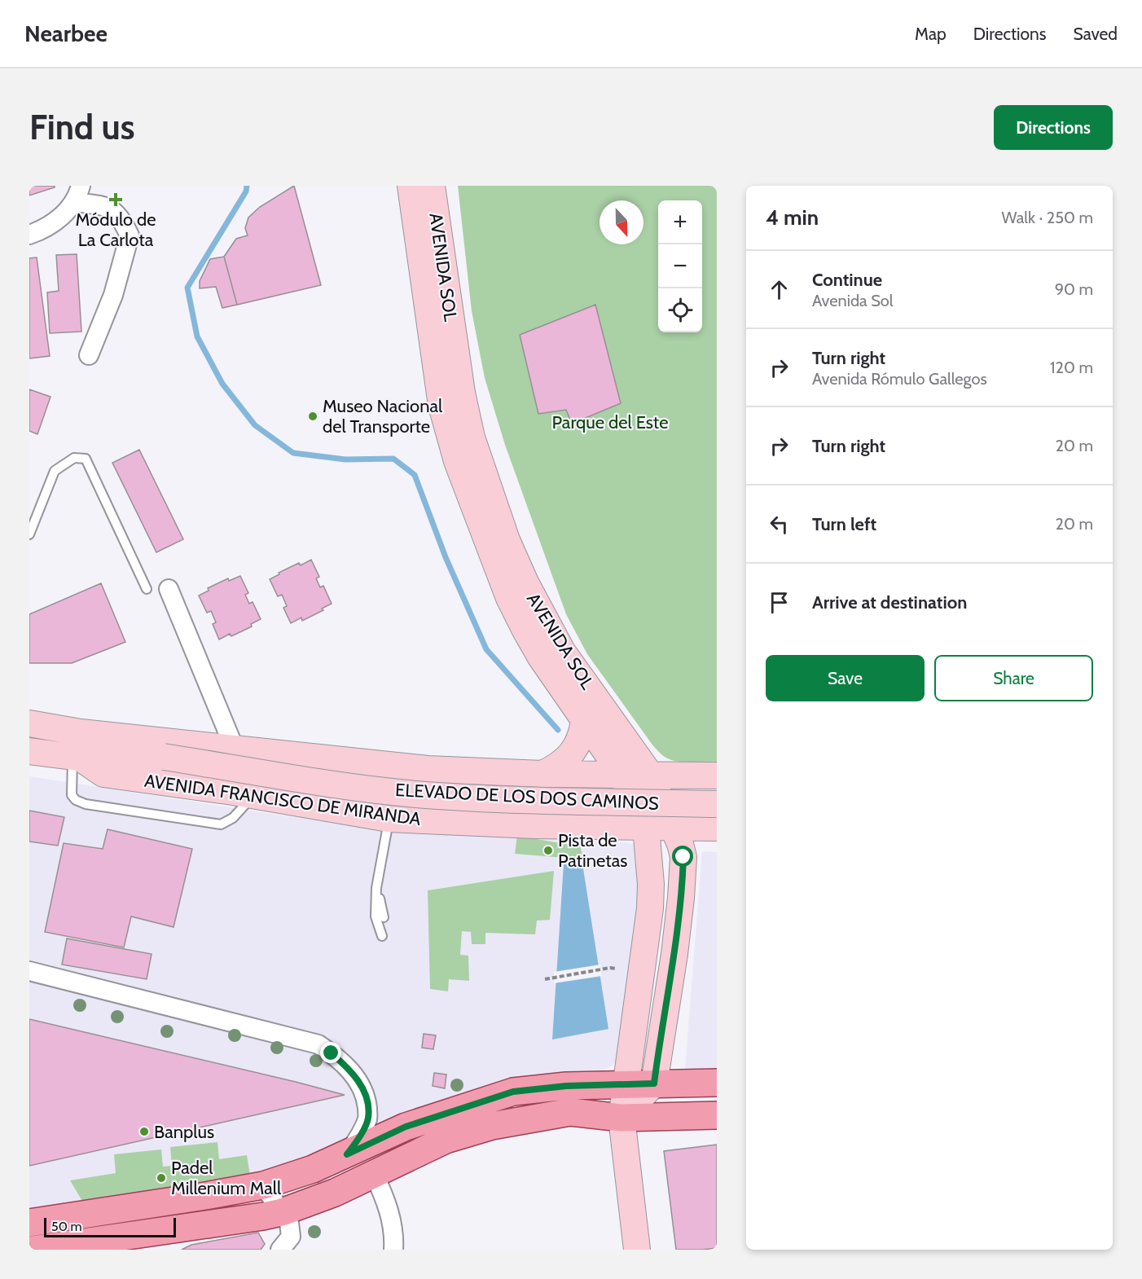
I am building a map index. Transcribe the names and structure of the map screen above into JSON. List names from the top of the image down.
{
  "streets": {
    "main road": ["AVENIDA SOL", "ELEVADO DE LOS DOS CAMINOS", "AVENIDA FRANCISCO DE MIRANDA"]
  },
  "crossings": [
    ["AVENIDA SOL", "AVENIDA FRANCISCO DE MIRANDA"],
    ["ELEVADO DE LOS DOS CAMINOS", "AVENIDA FRANCISCO DE MIRANDA"]
  ],
  "parks": ["Parque del Este"],
  "places": {
    "health": ["Módulo de La Carlota"],
    "other": [
      "Museo Nacional del Transporte",
      "Pista de Patinetas",
      "Banplus",
      "Padel Millenium Mall"
    ]
  },
  "scale_bar": "50 m",
  "north": "bottom",
  "page": {
    "header": "Nearbee",
    "nav": ["Map", "Directions", "Saved"],
    "buttons": [
      "Directions",
      ["Save", "Share"]
    ],
    "title": "Find us",
    "heading": ["4 min", "Walk · 250 m"],
    "map_buttons": ["+", "−"],
    "list": [
      ["Continue", "Avenida Sol", "90 m"],
      ["Turn right", "Avenida Rómulo Gallegos", "120 m"],
      ["Turn right", "20 m"],
      ["Turn left", "20 m"],
      "Arrive at destination"
    ],
    "scale": "50 m"
  }
}
